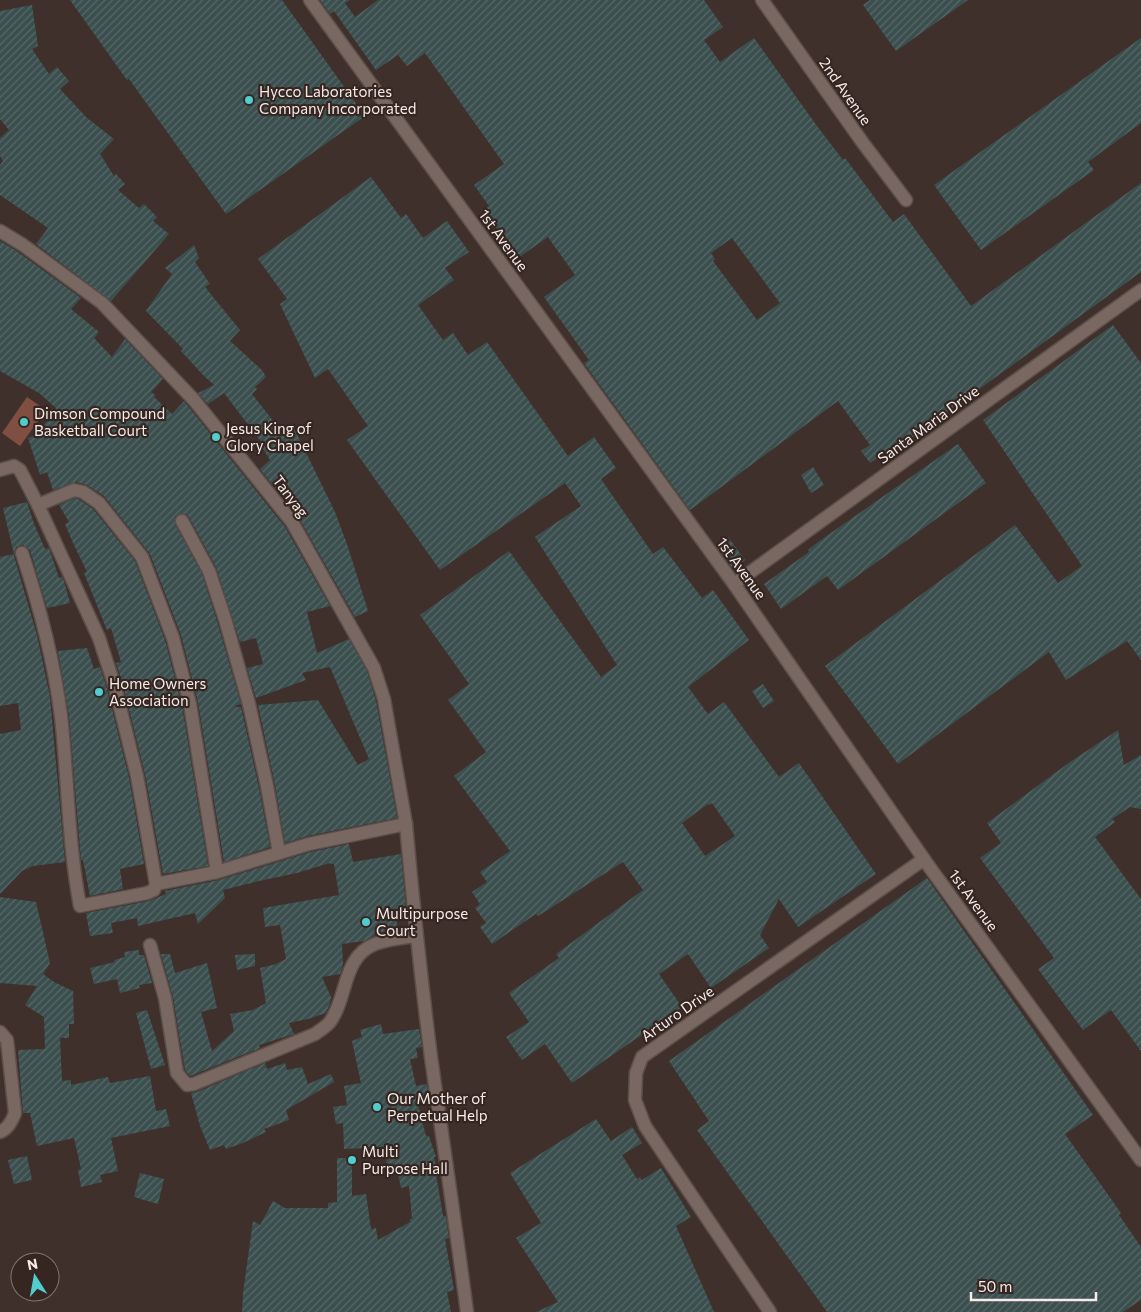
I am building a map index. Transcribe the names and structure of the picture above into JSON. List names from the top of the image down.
{
  "streets": {
    "street": [
      "2nd Avenue",
      "1st Avenue",
      "Santa Maria Drive",
      "Tanyag",
      "Arturo Drive"
    ]
  },
  "crossings": [
    ["1st Avenue", "Santa Maria Drive"],
    ["1st Avenue", "Arturo Drive"]
  ],
  "places": [
    "Hycco Laboratories Company Incorporated",
    "Dimson Compound Basketball Court",
    "Jesus King of Glory Chapel",
    "Home Owners Association",
    "Multipurpose Court",
    "Our Mother of Perpetual Help",
    "Multi Purpose Hall"
  ],
  "scale_bar": "50 m",
  "north": "top"
}
